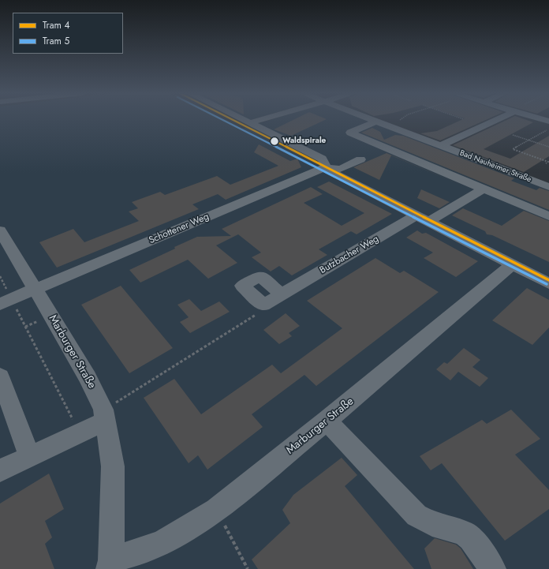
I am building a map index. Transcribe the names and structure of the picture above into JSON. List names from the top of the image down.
{
  "streets": {
    "street": [
      "Bad Nauheimer Straße",
      "Schottener Weg",
      "Butzbacher Weg",
      "Marburger Straße"
    ]
  },
  "crossings": [
    ["Schottener Weg", "Marburger Straße"]
  ],
  "places": ["Waldspirale"],
  "lines": ["tram line 4", "tram line 5"],
  "legend": ["Tram 4", "Tram 5"]
}
